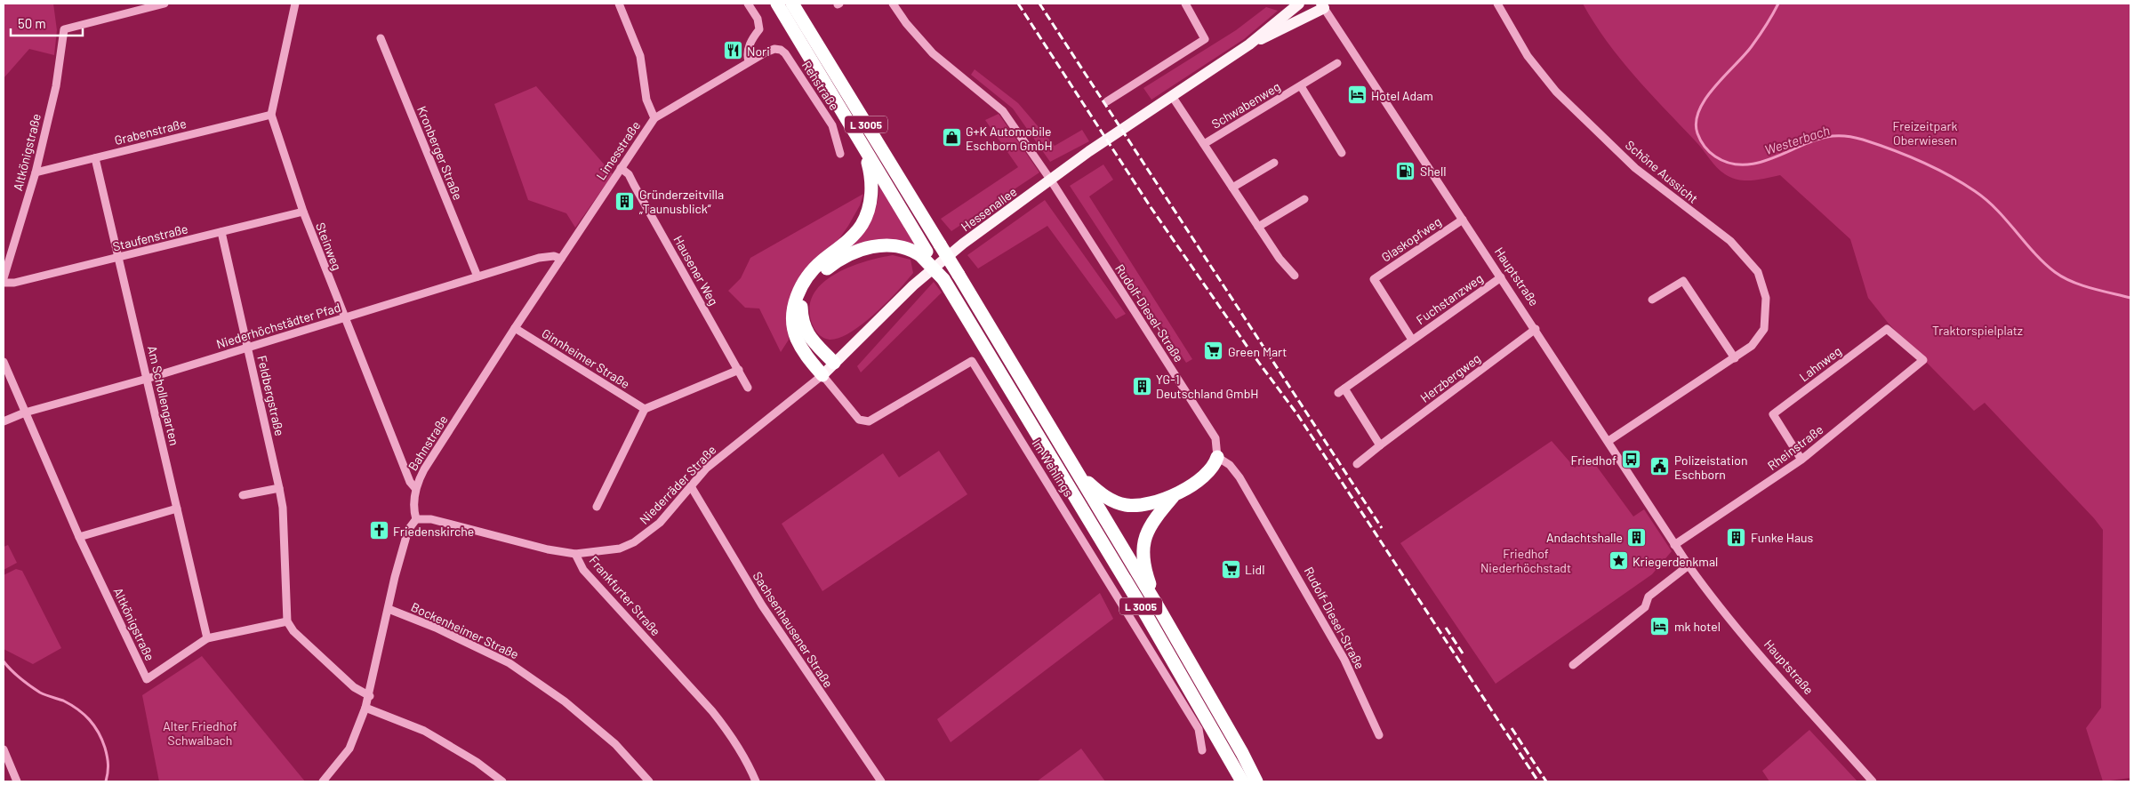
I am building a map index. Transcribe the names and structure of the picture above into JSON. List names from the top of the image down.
{
  "streets": {
    "highway": ["L 3005"],
    "main road": ["Hessenallee"],
    "street": [
      "Rehstraße",
      "Schwabenweg",
      "Grabenstraße",
      "Limesstraße",
      "Altkönigstraße",
      "Kronberger Straße",
      "Schöne Aussicht",
      "Staufenstraße",
      "Glaskopfweg",
      "Steinweg",
      "Hausener Weg",
      "Hauptstraße",
      "Fuchstanzweg",
      "Rudolf-Diesel-Straße",
      "Niederhöchstädter Pfad",
      "Ginnheimer Straße",
      "Lahnweg",
      "Herzbergweg",
      "Am Schollengarten",
      "Feldbergstraße",
      "Bahnstraße",
      "Rheinstraße",
      "Im Wehlings",
      "Niederräder Straße",
      "Frankfurter Straße",
      "Sachsenhausener Straße",
      "Bockenheimer Straße"
    ]
  },
  "crossings": [
    ["Rehstraße", "Limesstraße"],
    ["Grabenstraße", "Altkönigstraße"],
    ["Grabenstraße", "Steinweg"],
    ["Grabenstraße", "Am Schollengarten"],
    ["Limesstraße", "Hausener Weg"],
    ["Limesstraße", "Niederhöchstädter Pfad"],
    ["Limesstraße", "Bahnstraße"],
    ["Altkönigstraße", "Niederhöchstädter Pfad"],
    ["Altkönigstraße", "Am Schollengarten"],
    ["Altkönigstraße", "Feldbergstraße"],
    ["Kronberger Straße", "Niederhöchstädter Pfad"],
    ["Schöne Aussicht", "Hauptstraße"],
    ["Hessenallee", "Hauptstraße"],
    ["Hessenallee", "Rudolf-Diesel-Straße"],
    ["Hessenallee", "Im Wehlings"],
    ["Hessenallee", "Niederräder Straße"],
    ["Staufenstraße", "Steinweg"],
    ["Staufenstraße", "Am Schollengarten"],
    ["Staufenstraße", "Feldbergstraße"],
    ["Glaskopfweg", "Hauptstraße"],
    ["Glaskopfweg", "Fuchstanzweg"],
    ["Steinweg", "Niederhöchstädter Pfad"],
    ["Steinweg", "Bahnstraße"],
    ["Hauptstraße", "Fuchstanzweg"],
    ["Hauptstraße", "Herzbergweg"],
    ["Hauptstraße", "Rheinstraße"],
    ["Fuchstanzweg", "Herzbergweg"],
    ["Niederhöchstädter Pfad", "Am Schollengarten"],
    ["Niederhöchstädter Pfad", "Feldbergstraße"],
    ["Niederhöchstädter Pfad", "Bahnstraße"],
    ["Ginnheimer Straße", "Bahnstraße"],
    ["Lahnweg", "Rheinstraße"],
    ["Bahnstraße", "Frankfurter Straße"],
    ["Niederräder Straße", "Frankfurter Straße"],
    ["Niederräder Straße", "Sachsenhausener Straße"]
  ],
  "water": ["Westerbach"],
  "parks": [
    "Freizeitpark Oberwiesen",
    "Traktorspielplatz",
    "Friedhof Niederhöchstadt",
    "Alter Friedhof Schwalbach"
  ],
  "places": {
    "restaurant": ["Nori"],
    "hotel": ["Hotel Adam", "mk hotel"],
    "shop": ["G+K Automobile Eschborn GmbH"],
    "fuel station": ["Shell"],
    "building": [
      "Gründerzeitvilla „Taunusblick“",
      "YG-1 Deutschland GmbH",
      "Andachtshalle",
      "Funke Haus"
    ],
    "supermarket": ["Green Mart", "Lidl"],
    "bus stop": ["Friedhof"],
    "public building": ["Polizeistation Eschborn"],
    "church": ["Friedenskirche"],
    "place": ["Kriegerdenkmal"]
  },
  "scale_bar": "50 m"
}
